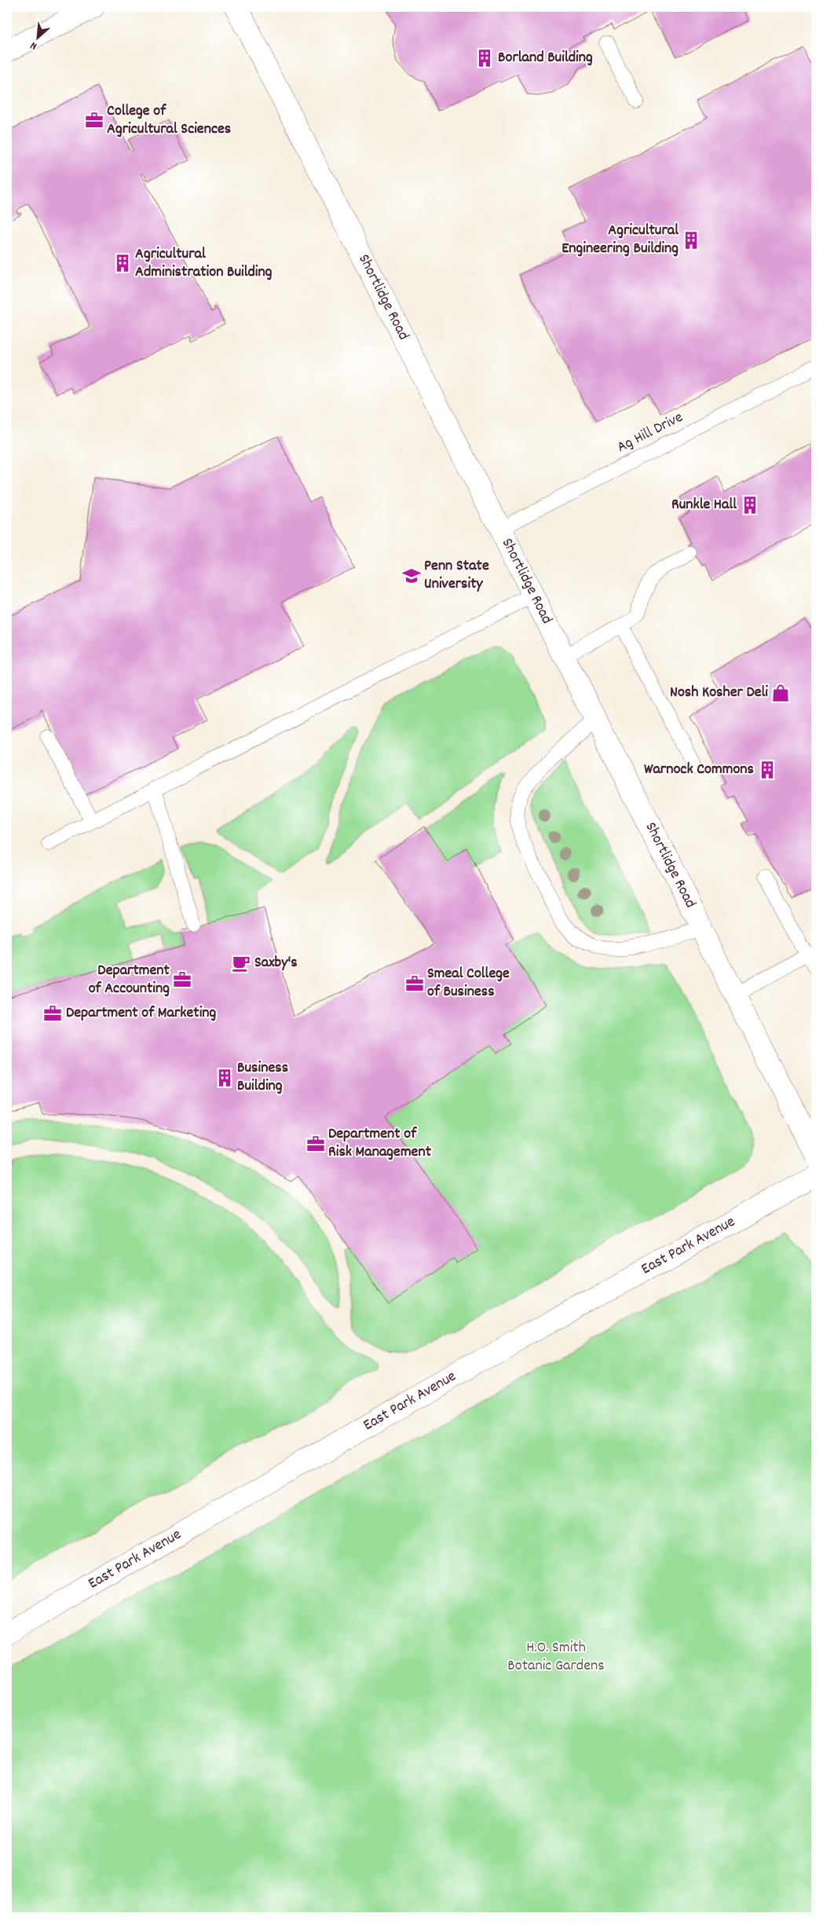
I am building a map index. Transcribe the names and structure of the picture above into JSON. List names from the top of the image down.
{
  "streets": {
    "street": ["Shortlidge Road", "East Park Avenue"],
    "lane": ["Ag Hill Drive"]
  },
  "crossings": [
    ["Shortlidge Road", "Ag Hill Drive"]
  ],
  "parks": ["H.O. Smith Botanic Gardens"],
  "places": {
    "building": [
      "Borland Building",
      "Agricultural Engineering Building",
      "Agricultural Administration Building",
      "Runkle Hall",
      "Warnock Commons",
      "Business Building"
    ],
    "office": [
      "College of Agricultural Sciences",
      "Department of Accounting",
      "Smeal College of Business",
      "Department of Marketing",
      "Department of Risk Management"
    ],
    "school or university": ["Penn State University"],
    "shop": ["Nosh Kosher Deli"],
    "cafe": ["Saxby's"]
  },
  "north": "bottom left"
}
